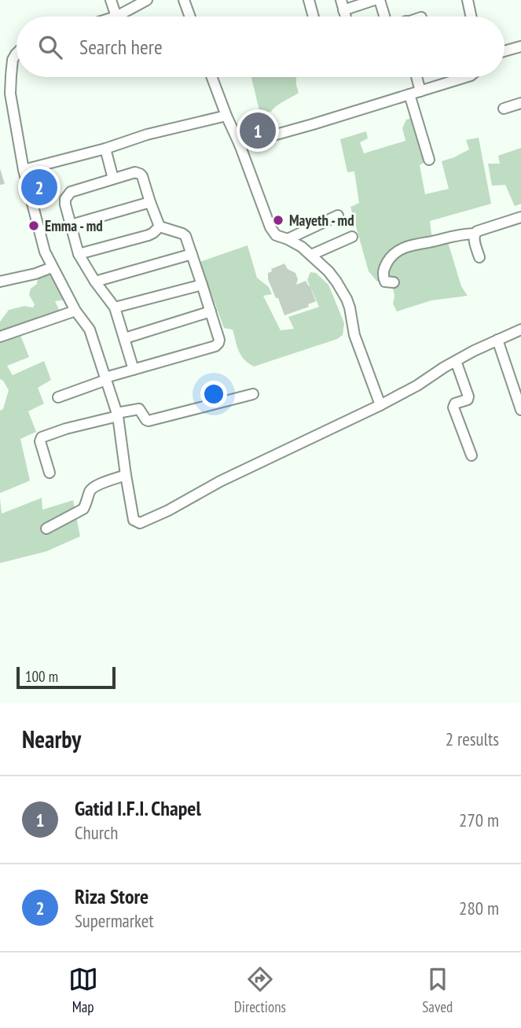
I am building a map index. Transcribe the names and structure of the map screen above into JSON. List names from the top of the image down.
{
  "places": ["Mayeth - md", "Emma - md"],
  "scale_bar": "100 m",
  "page": {
    "search": "Search here",
    "pins": ["1", "2"],
    "scale": "100 m",
    "heading": ["Nearby", "2 results"],
    "list": [
      {
        "mark": "1",
        "name": "Gatid I.F.I. Chapel",
        "note": "Church",
        "value": "270 m"
      },
      {
        "mark": "2",
        "name": "Riza Store",
        "note": "Supermarket",
        "value": "280 m"
      }
    ],
    "nav": ["Map", "Directions", "Saved"]
  }
}
